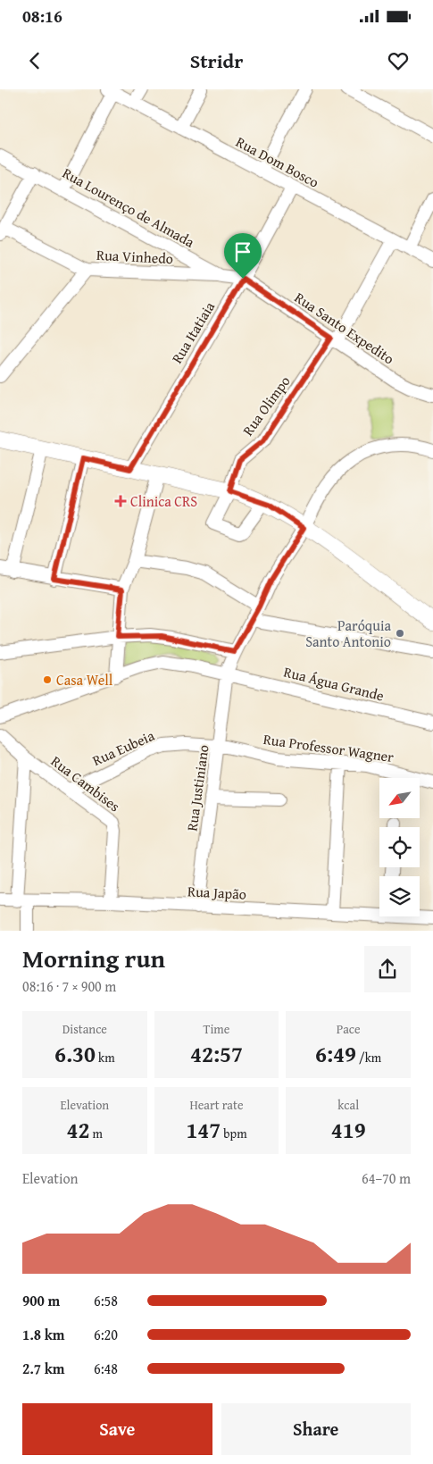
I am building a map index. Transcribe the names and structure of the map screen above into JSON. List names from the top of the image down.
{
  "streets": {
    "street": [
      "Rua Dom Bosco",
      "Rua Lourenço de Almada",
      "Rua Vinhedo",
      "Rua Santo Expedito",
      "Rua Itatiaia",
      "Rua Olimpo",
      "Rua Água Grande",
      "Rua Eubeia",
      "Rua Professor Wagner",
      "Rua Cambises",
      "Rua Justiniano",
      "Rua Japão"
    ]
  },
  "crossings": [
    ["Rua Dom Bosco", "Rua Itatiaia"],
    ["Rua Dom Bosco", "Rua Olimpo"],
    ["Rua Lourenço de Almada", "Rua Vinhedo"],
    ["Rua Lourenço de Almada", "Rua Santo Expedito"],
    ["Rua Lourenço de Almada", "Rua Itatiaia"],
    ["Rua Santo Expedito", "Rua Itatiaia"],
    ["Rua Santo Expedito", "Rua Olimpo"],
    ["Rua Água Grande", "Rua Justiniano"],
    ["Rua Eubeia", "Rua Professor Wagner"],
    ["Rua Eubeia", "Rua Cambises"],
    ["Rua Eubeia", "Rua Justiniano"],
    ["Rua Professor Wagner", "Rua Justiniano"],
    ["Rua Cambises", "Rua Japão"],
    ["Rua Justiniano", "Rua Japão"]
  ],
  "places": {
    "health": ["Clinica CRS"],
    "other": ["Paróquia Santo Antonio", "Casa Well"]
  },
  "north": "bottom left",
  "page": {
    "status": "08:16",
    "header": "Stridr",
    "heading": ["Morning run", "08:16 · 7 × 900 m"],
    "stats": [
      ["Distance", "6.30 km"],
      ["Time", "42:57"],
      ["Pace", "6:49 /km"],
      ["Elevation", "42 m"],
      ["Heart rate", "147 bpm"],
      ["kcal", "419"]
    ],
    "chart": ["Elevation", "64–70 m"],
    "list": [
      {
        "name": "900 m",
        "note": "6:58"
      },
      {
        "name": "1.8 km",
        "note": "6:20"
      },
      {
        "name": "2.7 km",
        "note": "6:48"
      }
    ],
    "buttons": ["Save", "Share"]
  }
}
